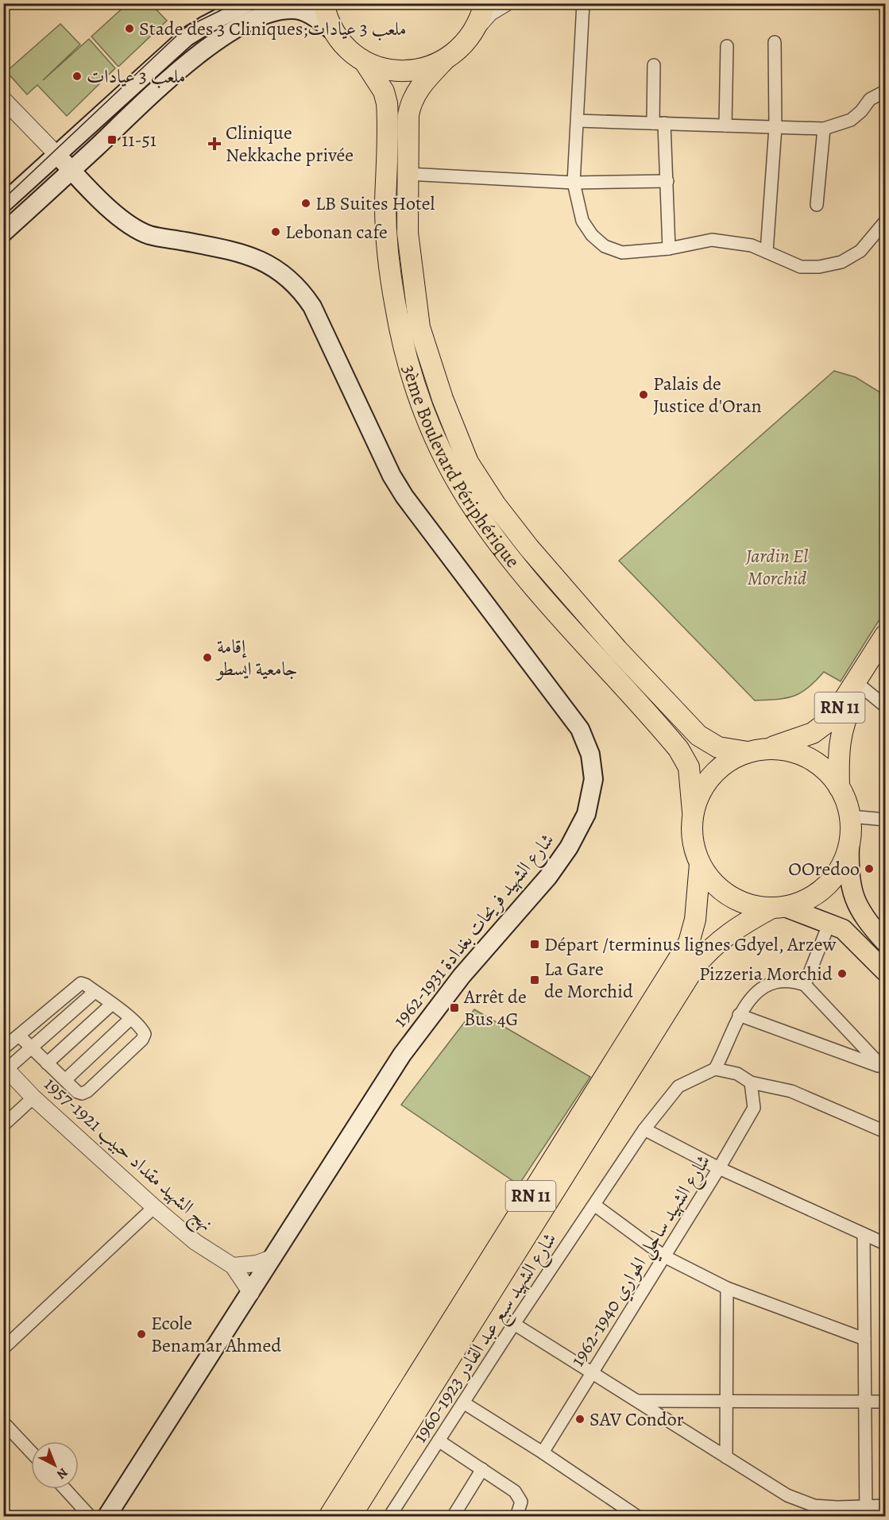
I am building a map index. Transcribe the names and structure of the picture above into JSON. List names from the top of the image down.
{
  "streets": {
    "highway": ["3ème Boulevard Périphérique", "RN 11"],
    "main road": ["شارع الشهيد فريحات بغدادة 1931-1962"],
    "street": ["نهج الشهيد مقداد حبيب 1921-1957", "شارع الشهيد ساحلي الهواري 1940-1962", "شارع الشهيد سبع عبد القادر 1923-1960"]
  },
  "crossings": [
    ["3ème Boulevard Périphérique", "RN 11"]
  ],
  "parks": ["Jardin El Morchid"],
  "places": {
    "other": [
      "Stade des 3 Cliniques;ملعب 3 عيادات",
      "ملعب 3 عيادات",
      "LB Suites Hotel",
      "Lebonan cafe",
      "Palais de Justice d'Oran",
      "إقامة جامعية ايسطو",
      "OOredoo",
      "Pizzeria Morchid",
      "Ecole Benamar Ahmed",
      "SAV Condor"
    ],
    "transit": [
      "11-51",
      "Départ /terminus lignes Gdyel, Arzew",
      "La Gare de Morchid",
      "Arrêt de Bus 4G"
    ],
    "health": ["Clinique Nekkache privée"]
  },
  "north": "bottom right"
}
